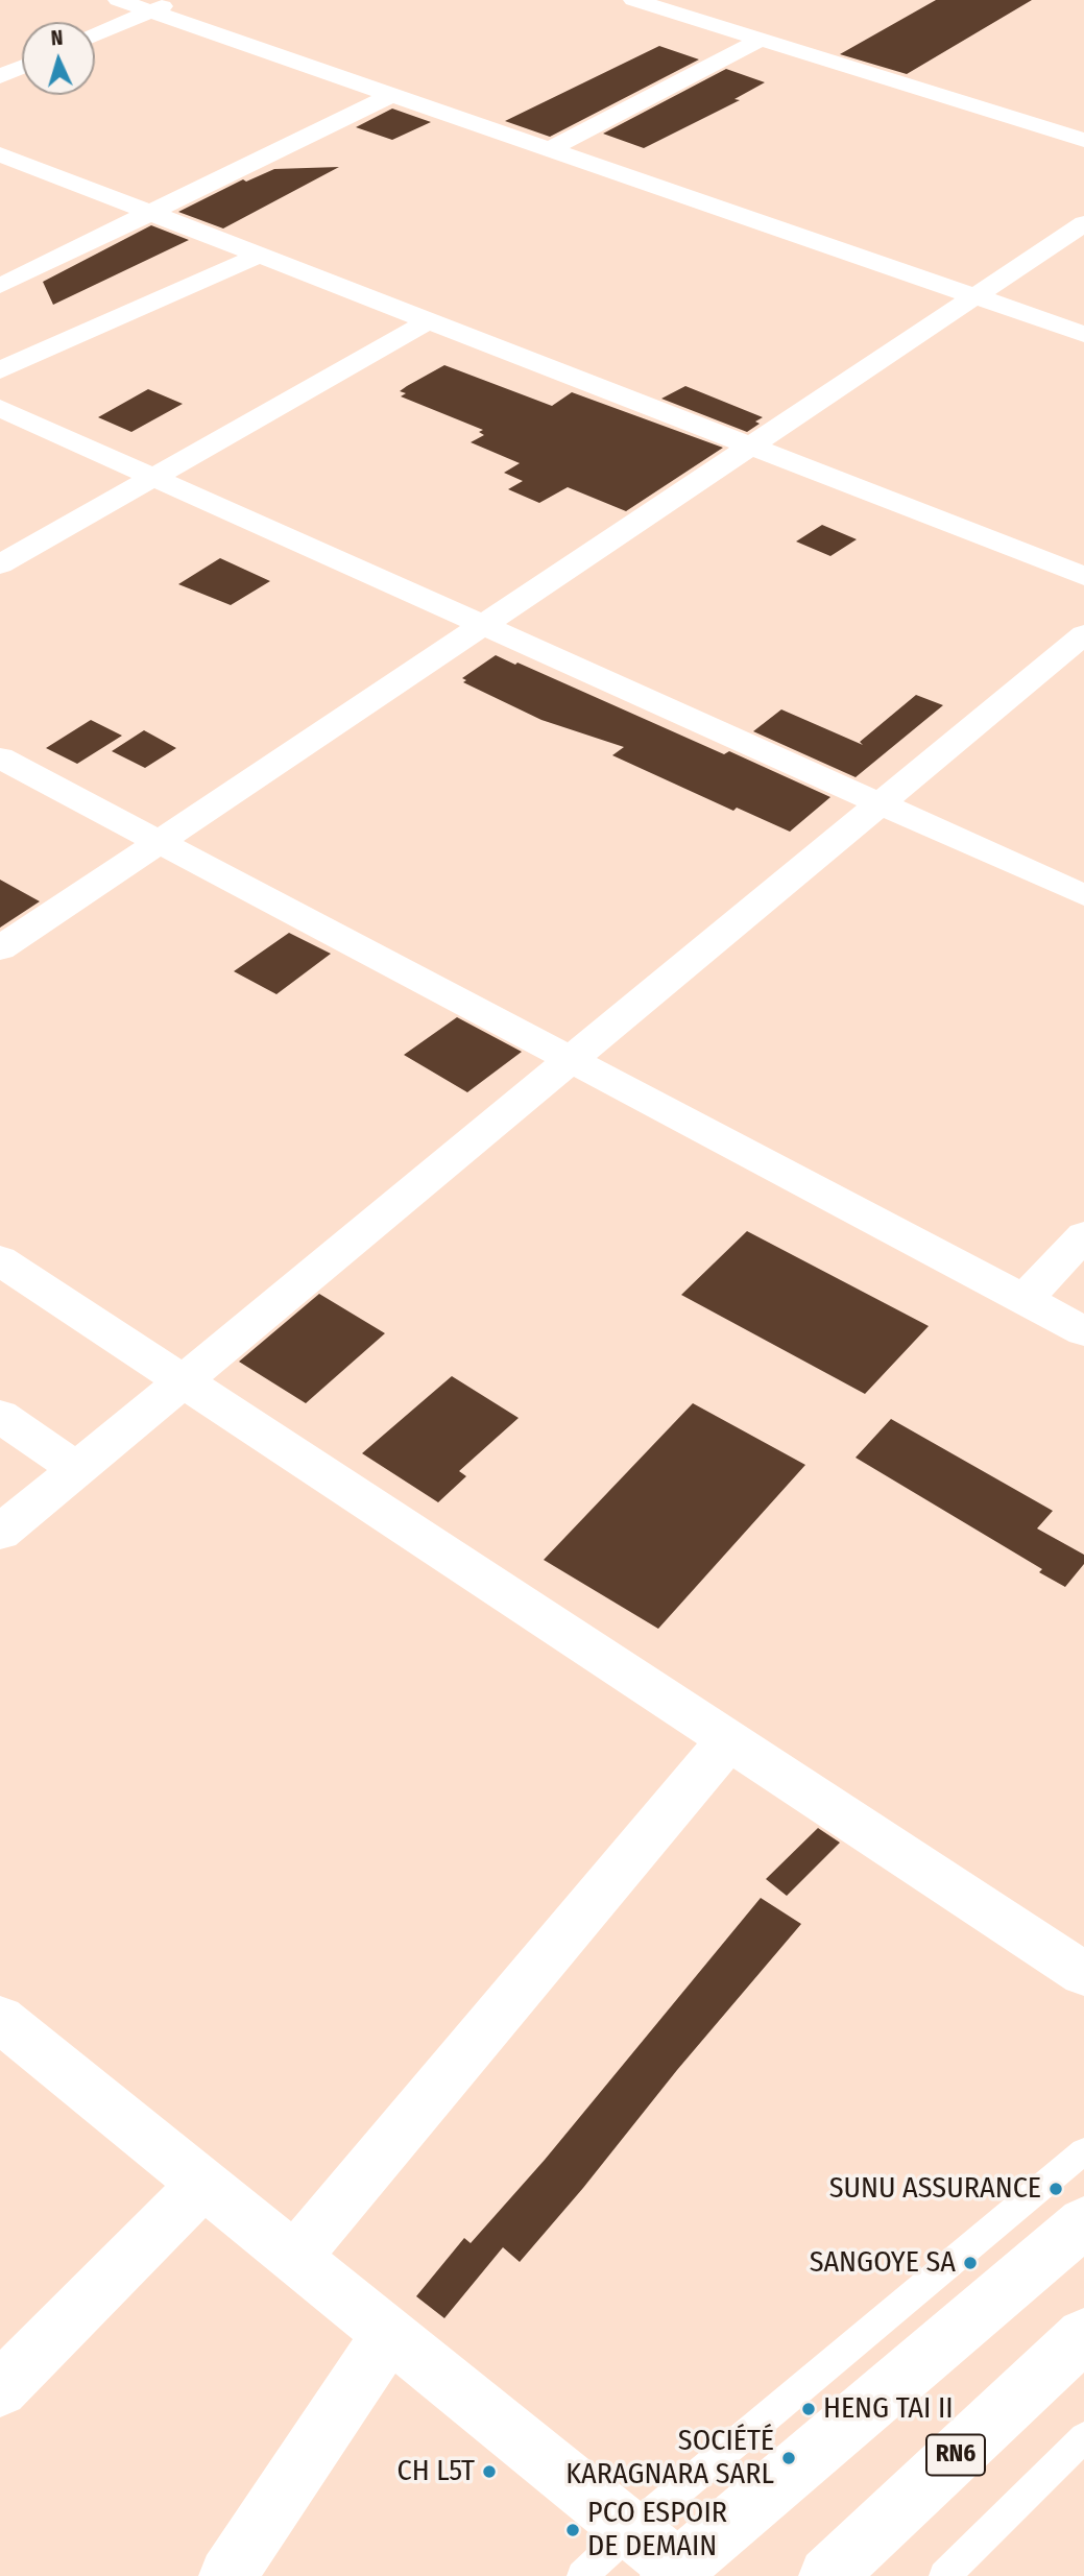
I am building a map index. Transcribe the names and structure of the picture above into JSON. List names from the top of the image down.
{
  "streets": {
    "main road": ["RN6"]
  },
  "places": [
    "SUNU ASSURANCE",
    "SANGOYE SA",
    "HENG TAI II",
    "SOCIÉTÉ KARAGNARA SARL",
    "CH L5T",
    "PCO ESPOIR DE DEMAIN"
  ],
  "north": "top"
}
